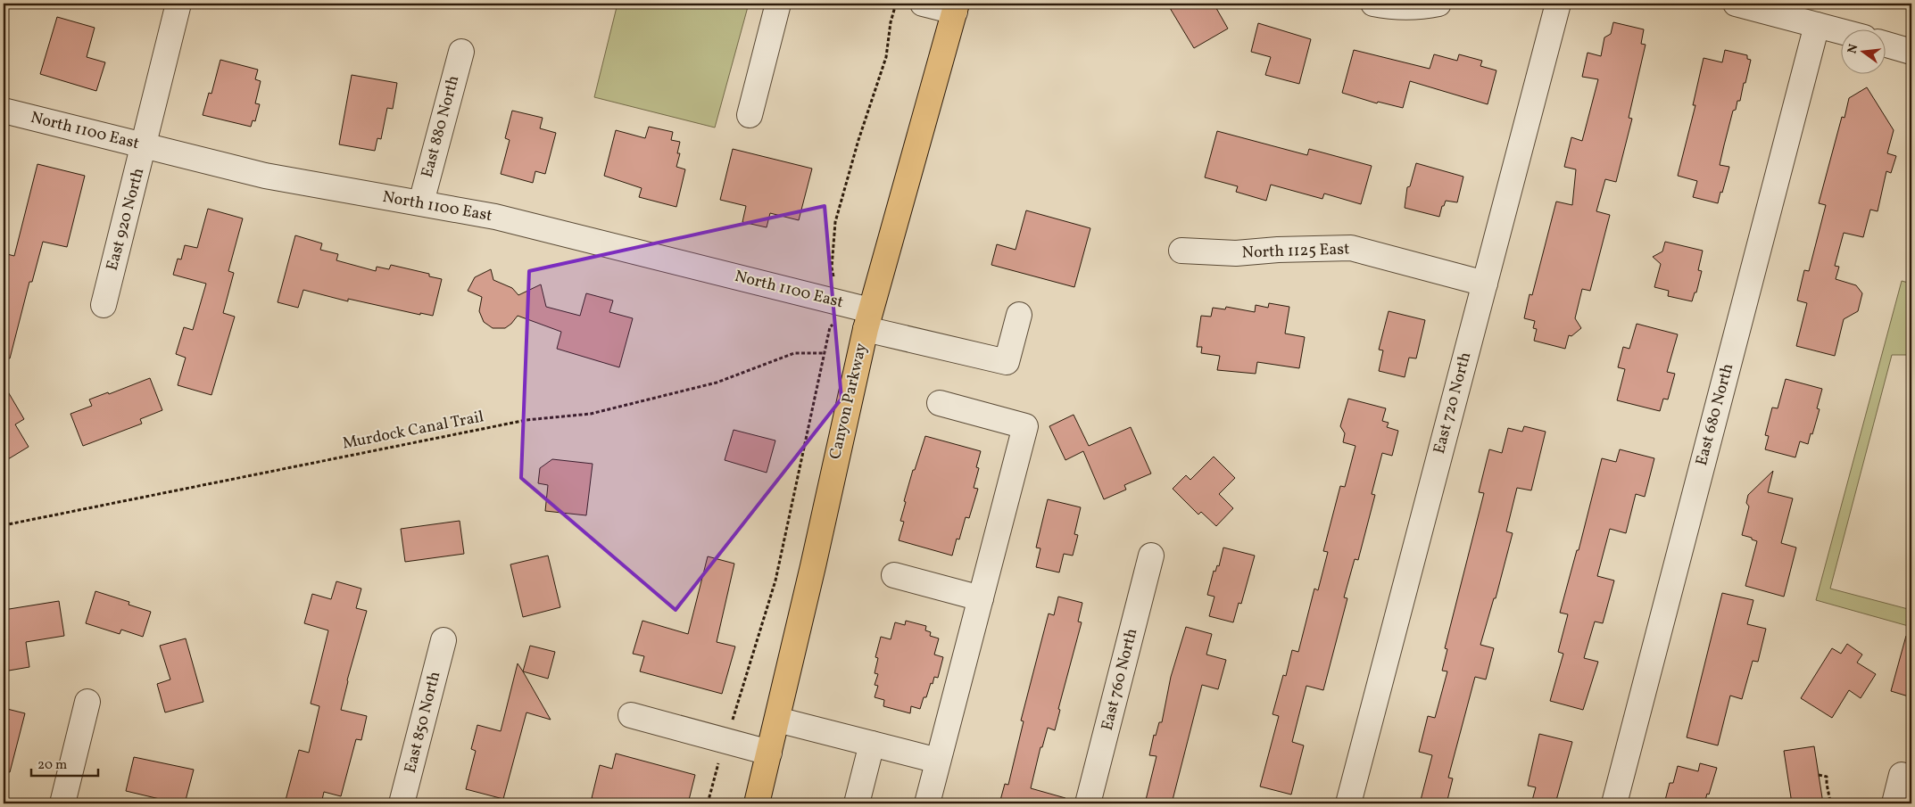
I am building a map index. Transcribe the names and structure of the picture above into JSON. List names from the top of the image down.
{
  "streets": {
    "highway": ["Canyon Parkway"],
    "street": [
      "East 880 North",
      "North 1100 East",
      "East 920 North",
      "North 1125 East",
      "East 720 North",
      "East 680 North",
      "East 760 North",
      "East 850 North"
    ],
    "path": ["Murdock Canal Trail"]
  },
  "crossings": [
    ["East 880 North", "North 1100 East"],
    ["North 1100 East", "East 920 North"],
    ["North 1100 East", "Canyon Parkway"],
    ["North 1125 East", "East 720 North"]
  ],
  "scale_bar": "20 m",
  "north": "left"
}
